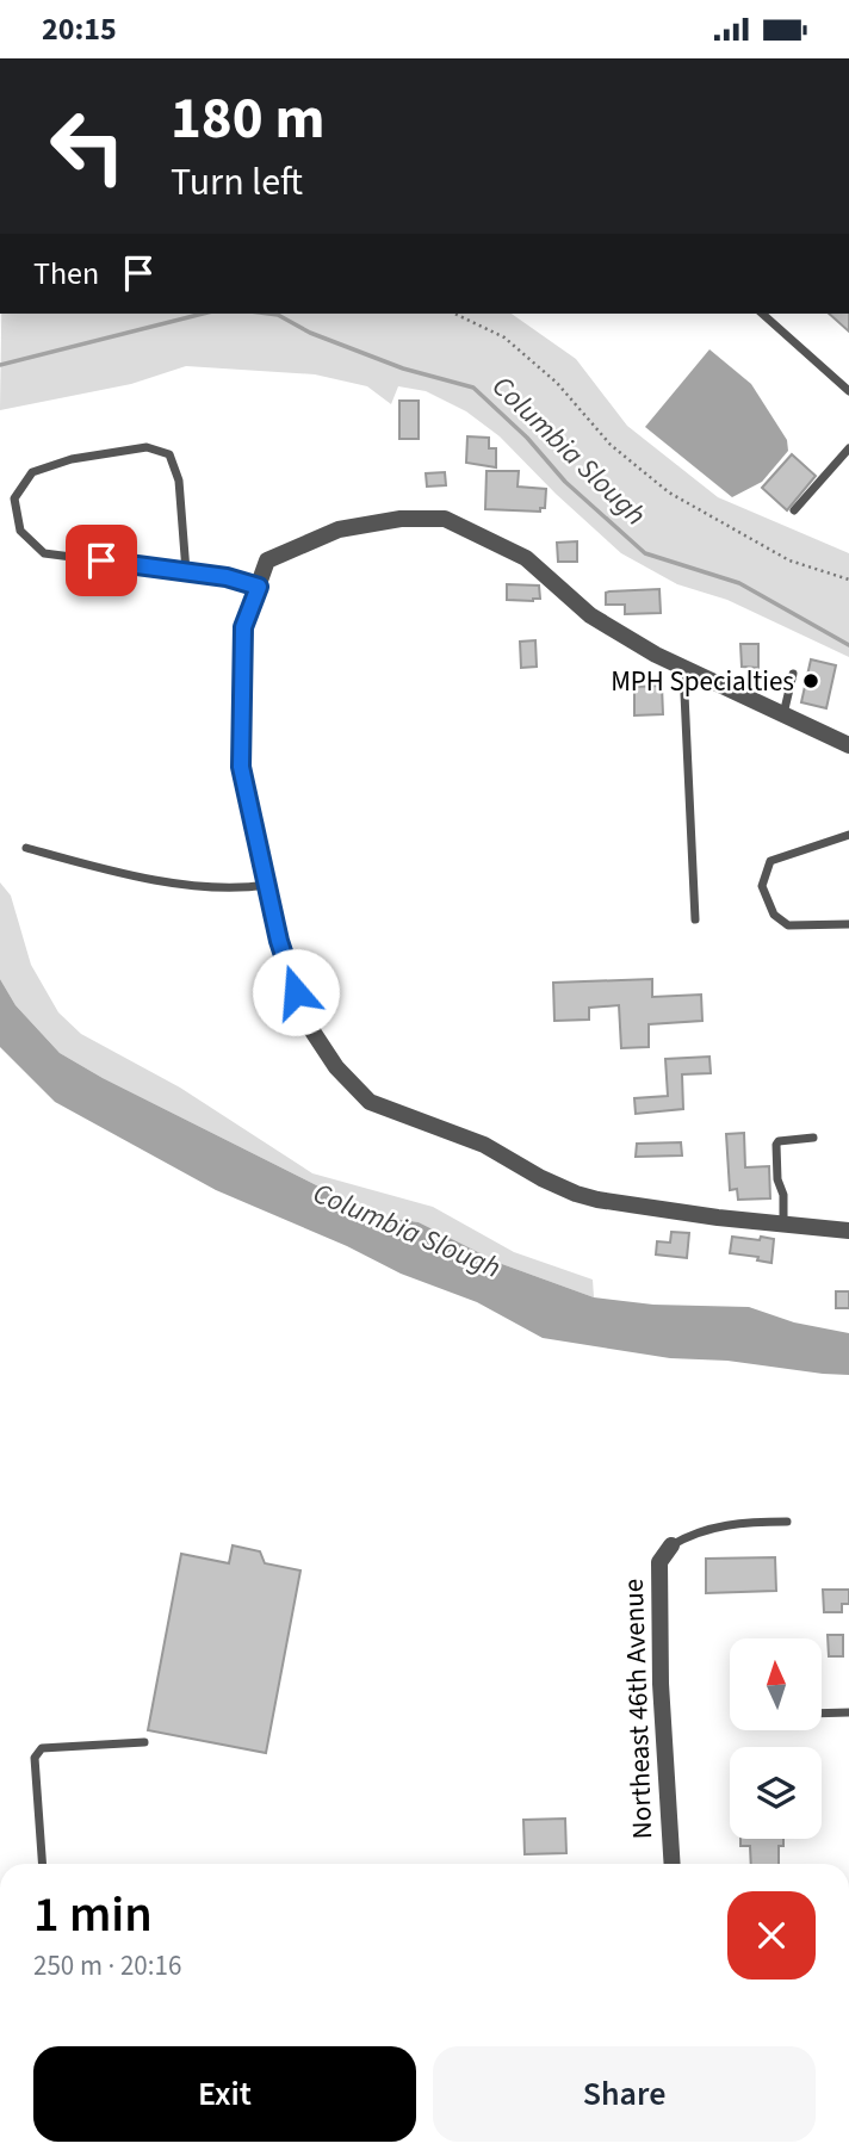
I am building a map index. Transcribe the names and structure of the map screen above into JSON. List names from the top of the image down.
{
  "streets": {
    "street": ["Northeast 46th Avenue"]
  },
  "water": ["Columbia Slough"],
  "places": ["MPH Specialties"],
  "north": "top",
  "page": {
    "status": "20:15",
    "turn": ["180 m", "Turn left"],
    "then": "Then",
    "heading": ["1 min", "250 m · 20:16"],
    "buttons": ["Exit", "Share"]
  }
}
